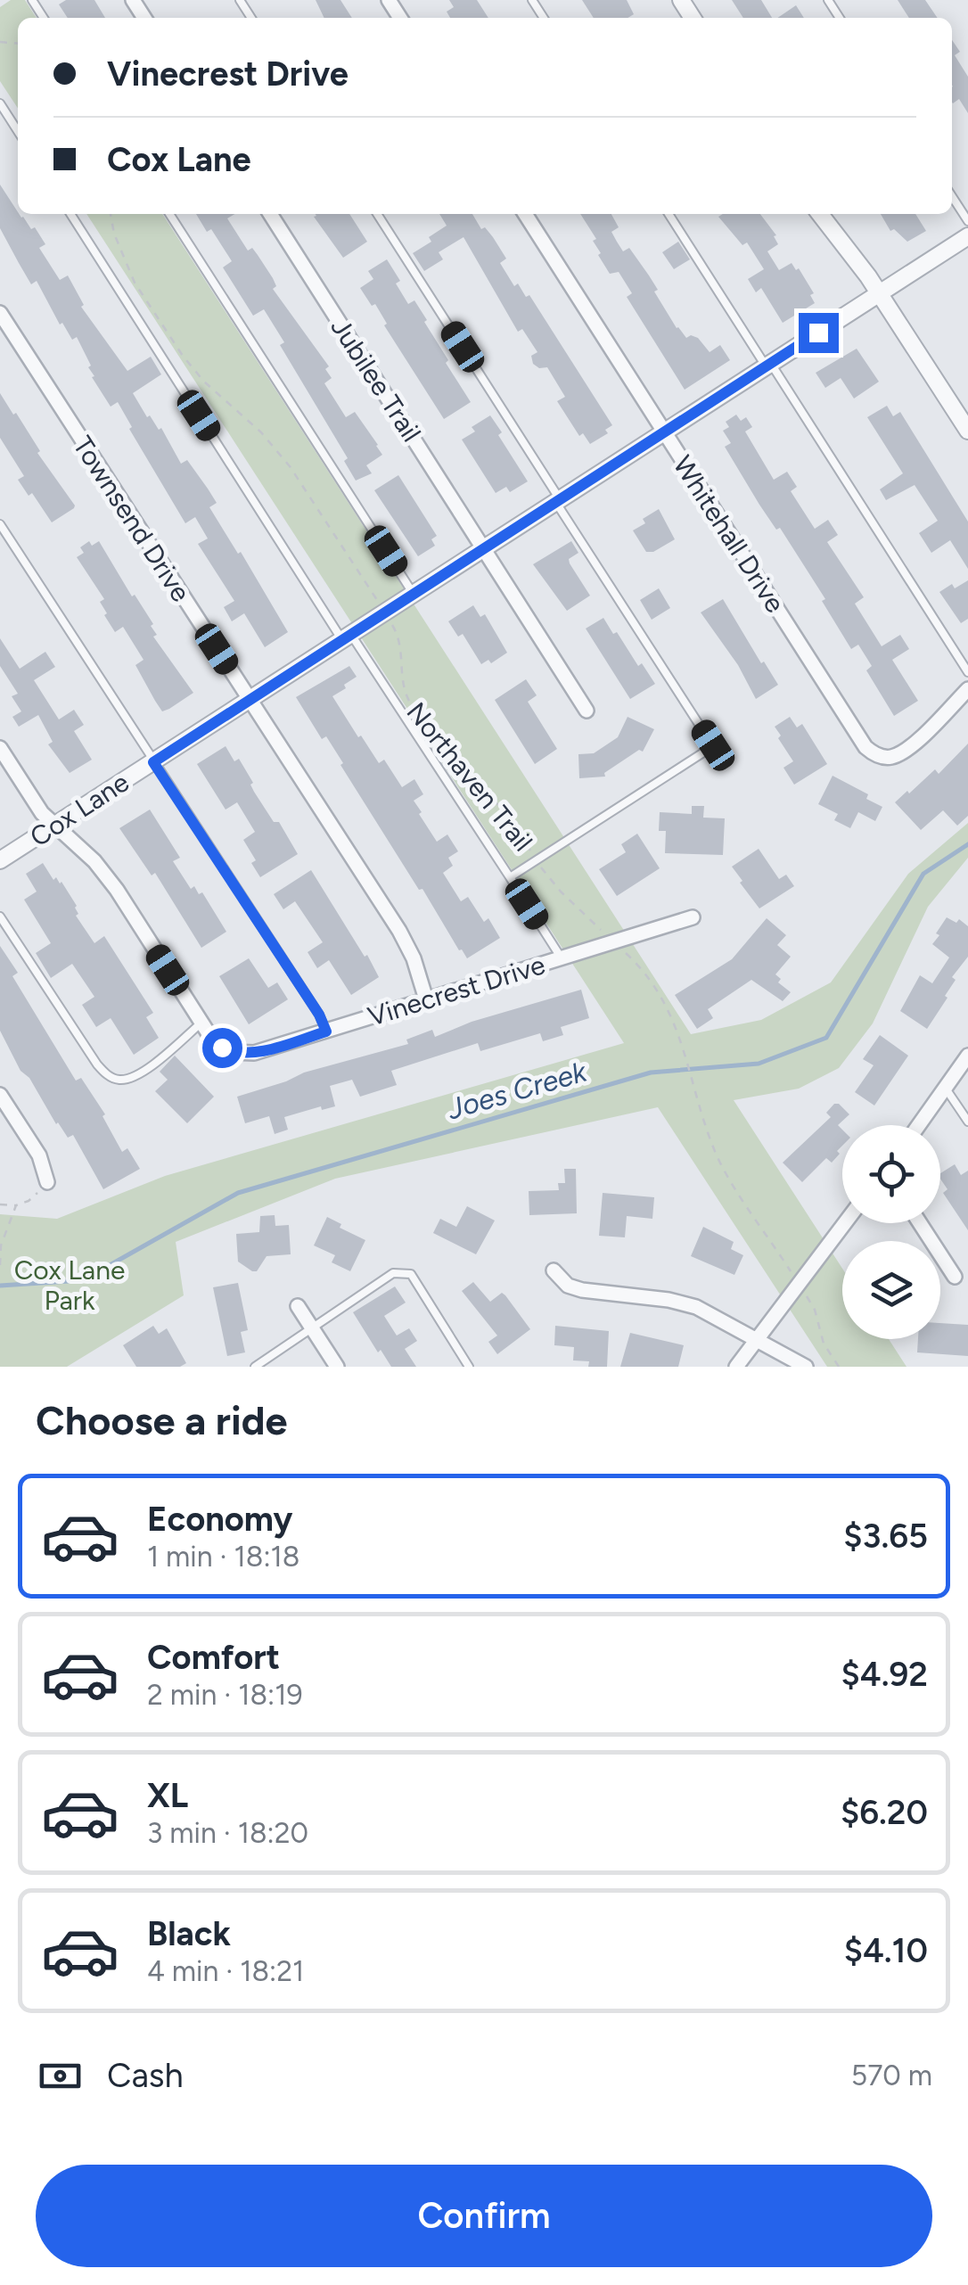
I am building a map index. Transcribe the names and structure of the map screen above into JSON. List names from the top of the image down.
{
  "streets": {
    "street": [
      "Jubilee Trail",
      "Townsend Drive",
      "Whitehall Drive",
      "Cox Lane",
      "Vinecrest Drive"
    ],
    "path": ["Northaven Trail"]
  },
  "crossings": [
    ["Jubilee Trail", "Cox Lane"],
    ["Townsend Drive", "Cox Lane"],
    ["Townsend Drive", "Vinecrest Drive"],
    ["Whitehall Drive", "Cox Lane"],
    ["Northaven Trail", "Vinecrest Drive"],
    ["Cox Lane", "Vinecrest Drive"]
  ],
  "water": ["Joes Creek"],
  "parks": ["Cox Lane Park"],
  "page": {
    "banner": ["Vinecrest Drive", "Cox Lane"],
    "heading": "Choose a ride",
    "list": [
      {
        "name": "Economy",
        "note": "1 min · 18:18",
        "value": "$3.65"
      },
      {
        "name": "Comfort",
        "note": "2 min · 18:19",
        "value": "$4.92"
      },
      {
        "name": "XL",
        "note": "3 min · 18:20",
        "value": "$6.20"
      },
      {
        "name": "Black",
        "note": "4 min · 18:21",
        "value": "$4.10"
      }
    ],
    "pay": ["Cash", "570 m"],
    "buttons": "Confirm"
  }
}
